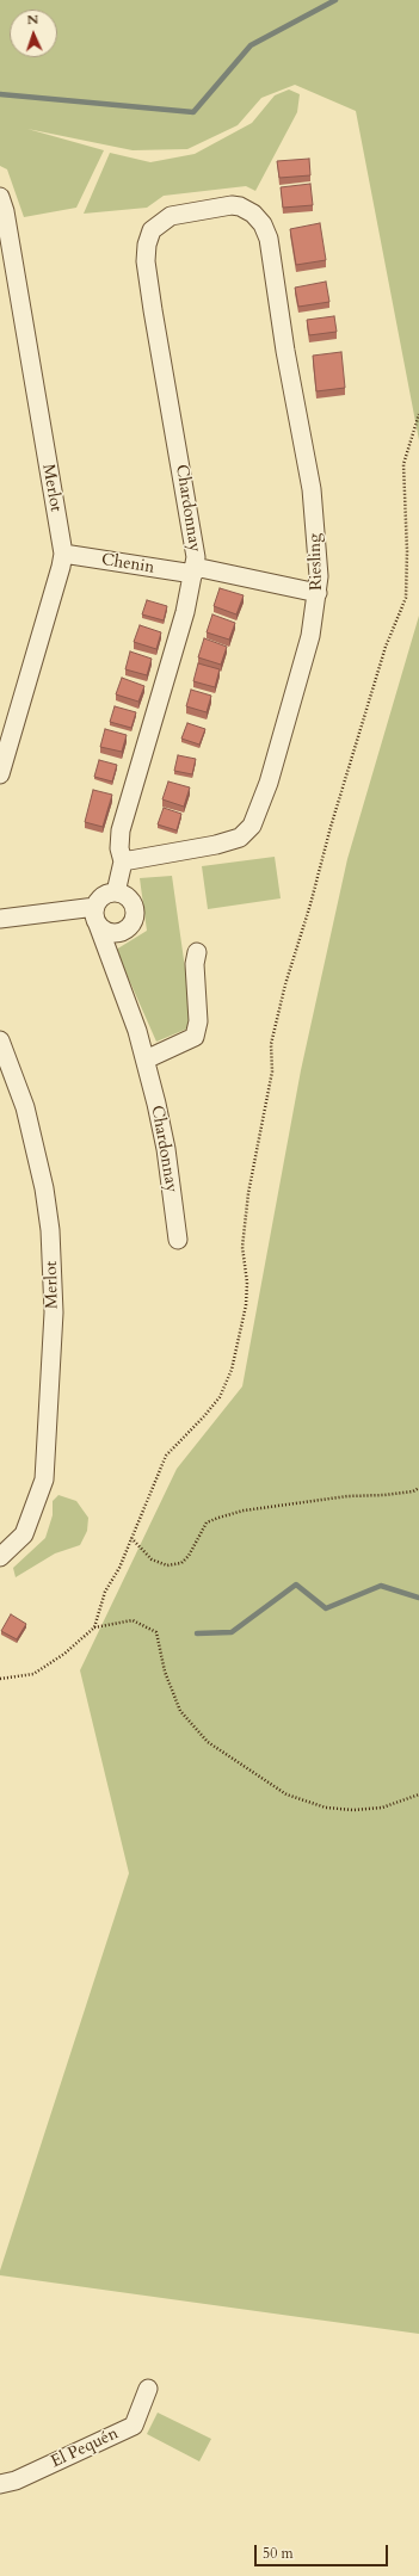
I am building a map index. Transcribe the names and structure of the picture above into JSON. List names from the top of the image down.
{
  "streets": {
    "street": [
      "Merlot",
      "Chardonnay",
      "Riesling",
      "Chenin",
      "El Pequén"
    ]
  },
  "crossings": [
    ["Merlot", "Chenin"],
    ["Chardonnay", "Riesling"],
    ["Chardonnay", "Chenin"],
    ["Riesling", "Chenin"]
  ],
  "scale_bar": "50 m",
  "north": "top"
}
